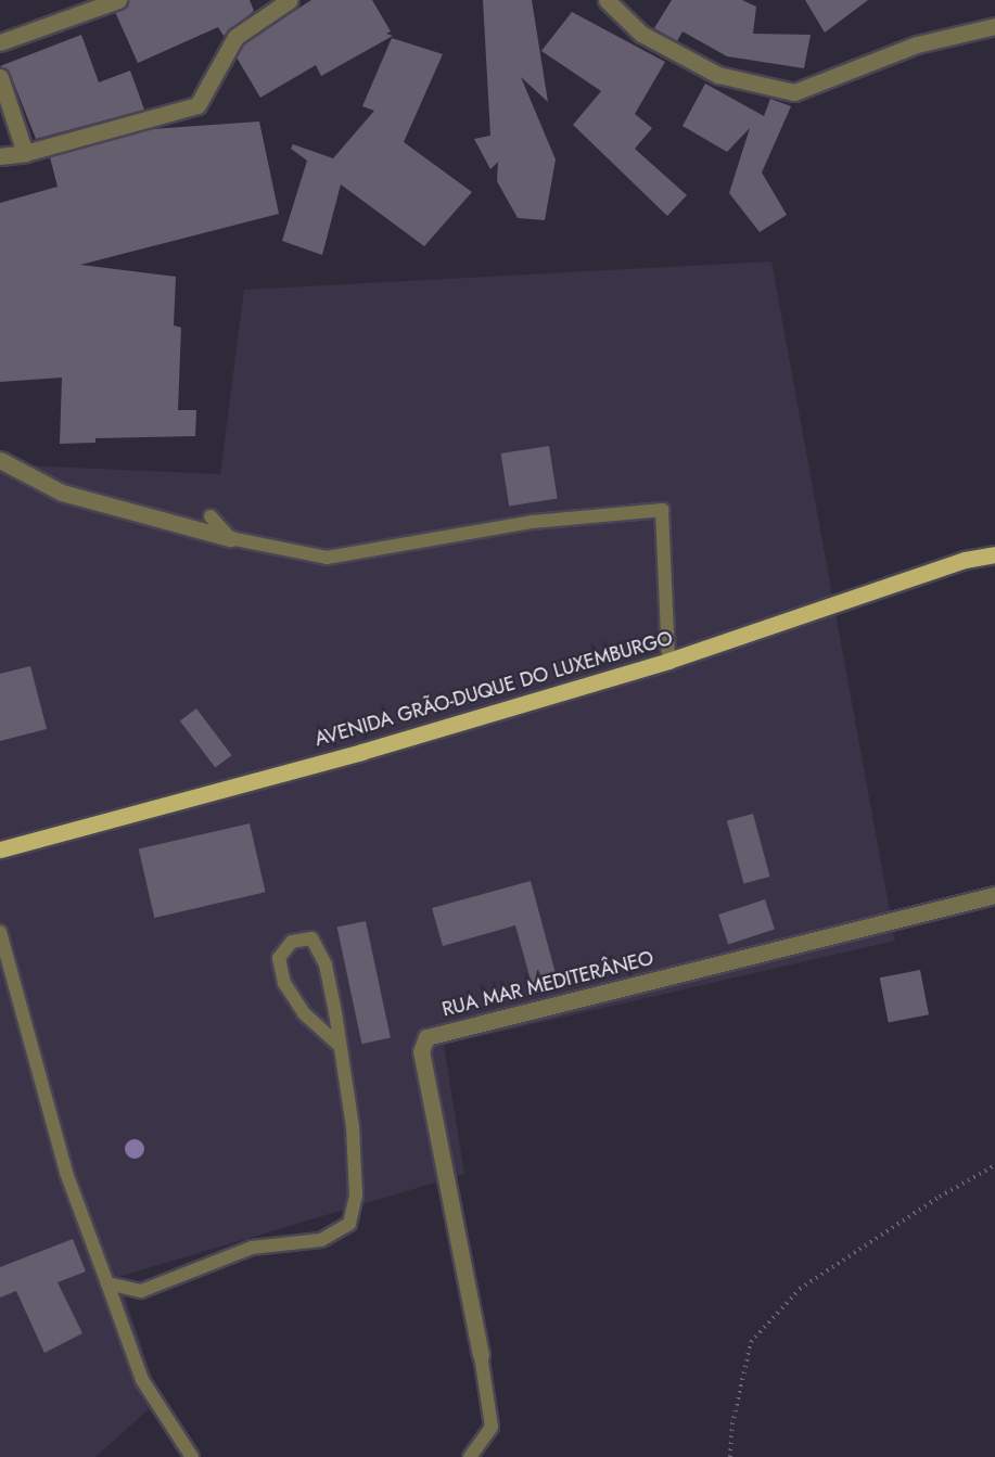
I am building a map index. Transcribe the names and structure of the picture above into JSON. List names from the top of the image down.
{
  "streets": {
    "main road": ["AVENIDA GRÃO-DUQUE DO LUXEMBURGO"],
    "street": ["RUA MAR MEDITERÂNEO"]
  }
}
